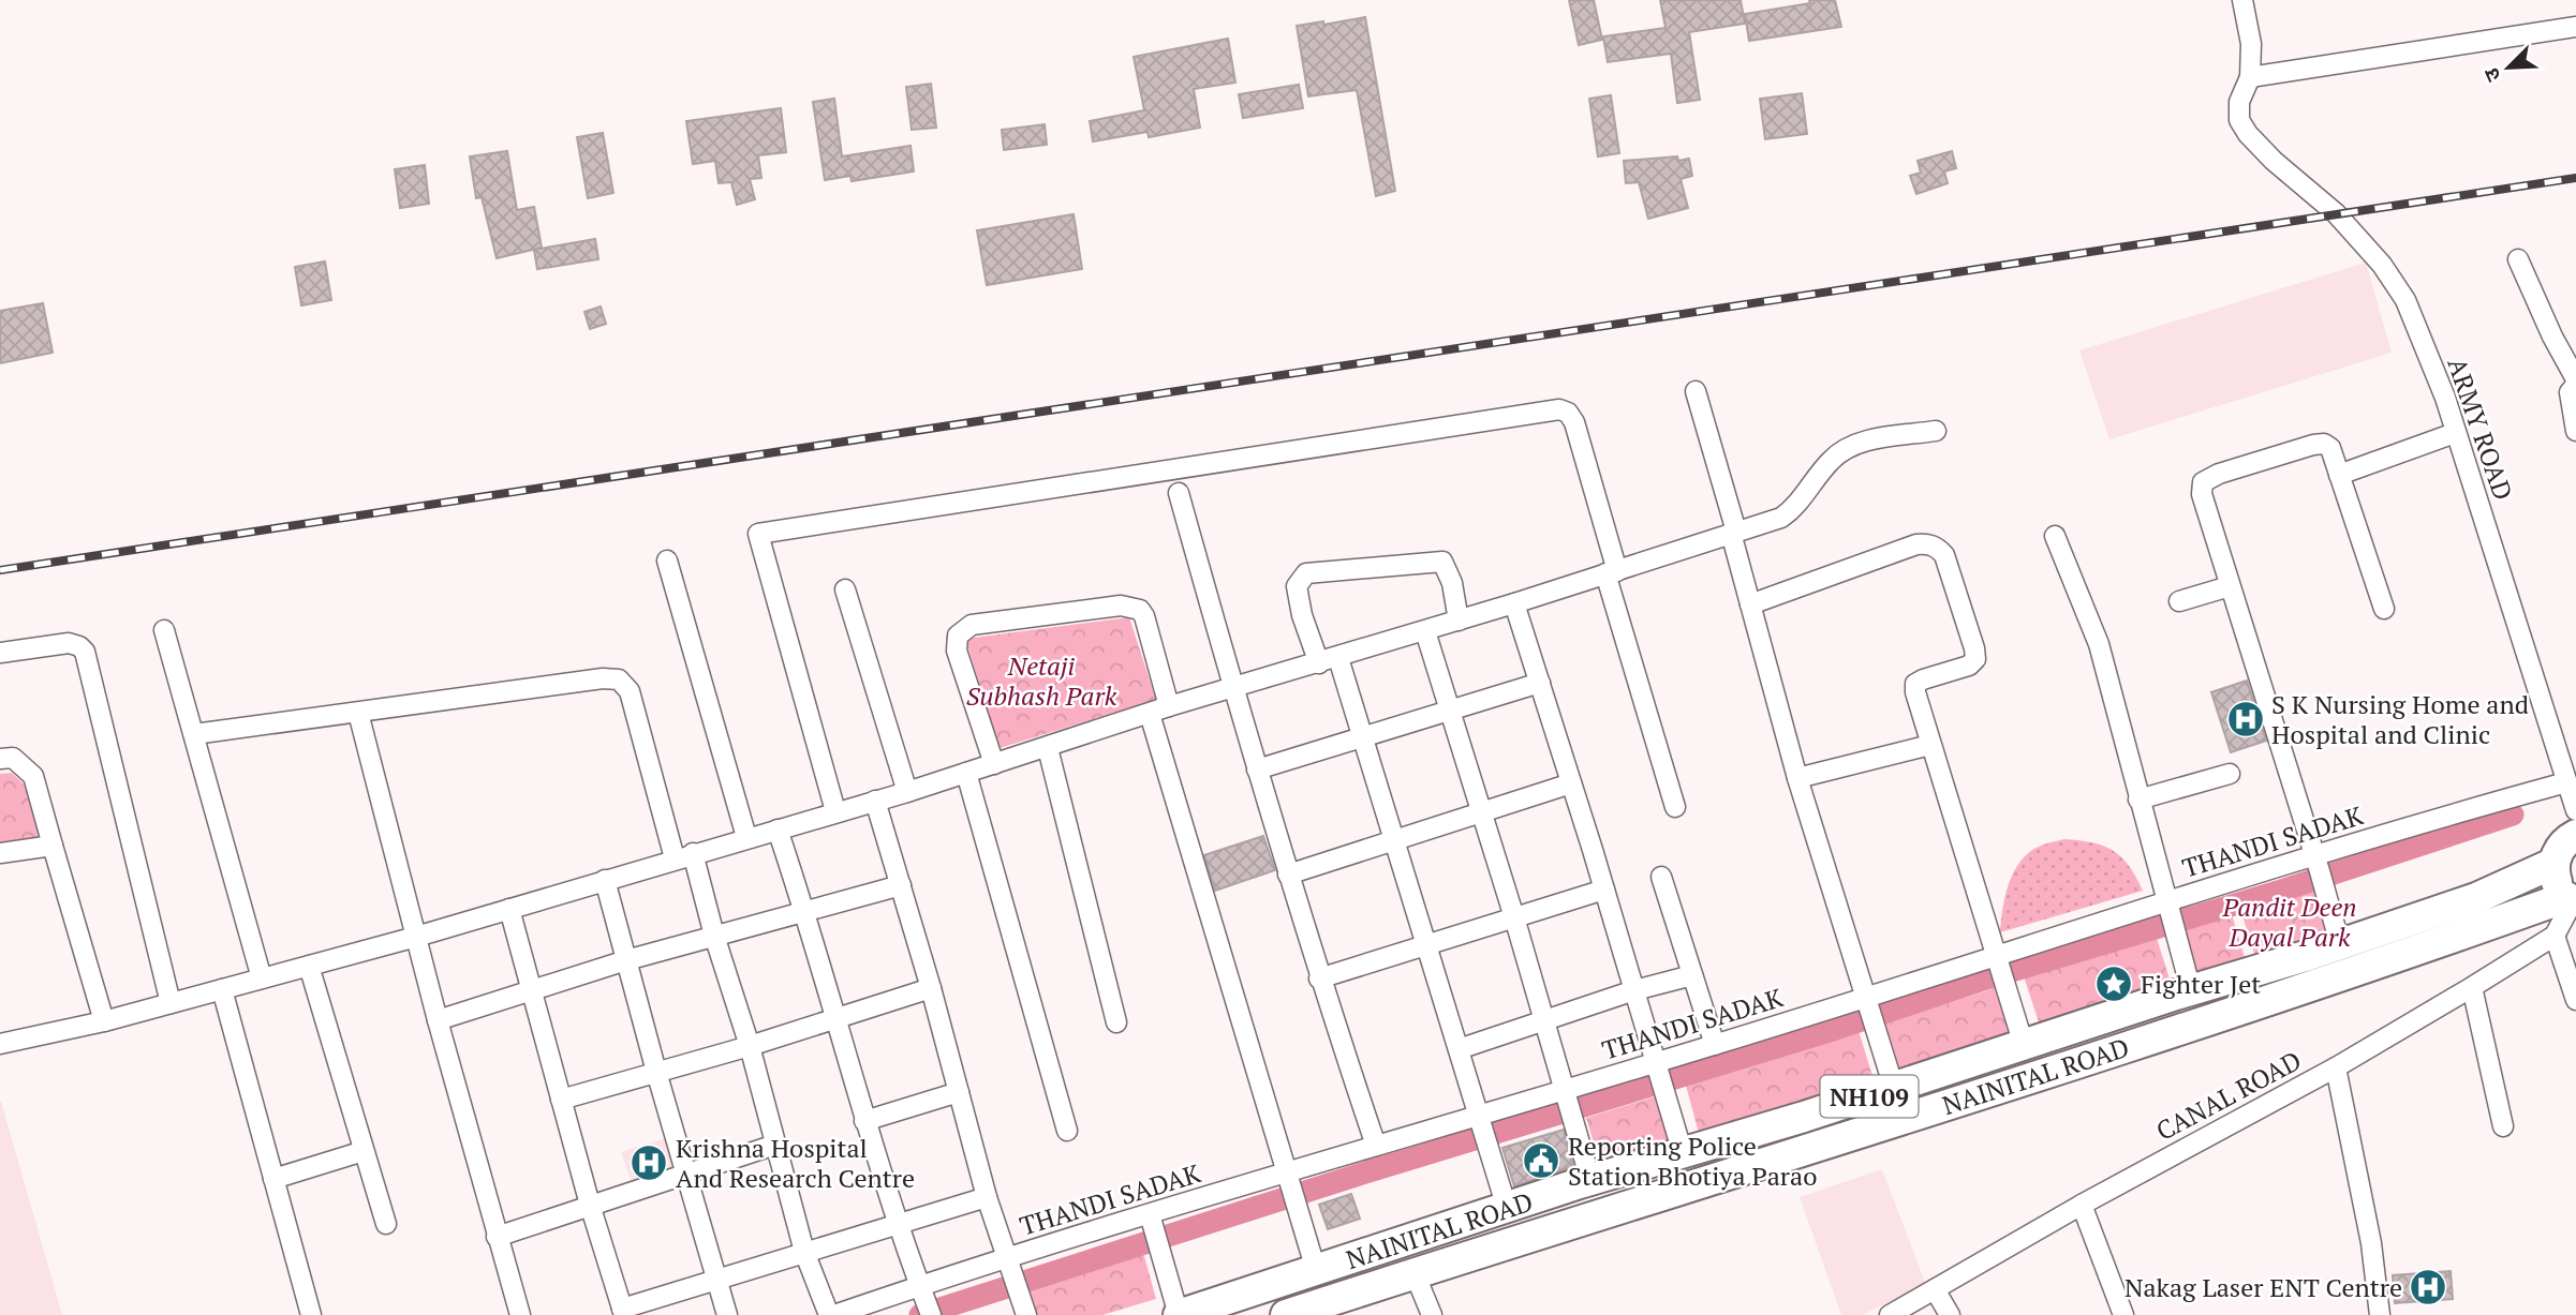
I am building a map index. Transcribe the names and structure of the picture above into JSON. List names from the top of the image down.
{
  "streets": {
    "highway": ["NAINITAL ROAD", "NH109"],
    "street": ["ARMY ROAD", "THANDI SADAK", "CANAL ROAD"]
  },
  "crossings": [
    ["ARMY ROAD", "THANDI SADAK"]
  ],
  "parks": ["Netaji Subhash Park", "Pandit Deen Dayal Park"],
  "places": {
    "hospital": ["S K Nursing Home and Hospital and Clinic", "Krishna Hospital And Research Centre", "Nakag Laser ENT Centre"],
    "place": ["Fighter Jet"],
    "public building": ["Reporting Police Station Bhotiya Parao"]
  },
  "north": "bottom left"
}
